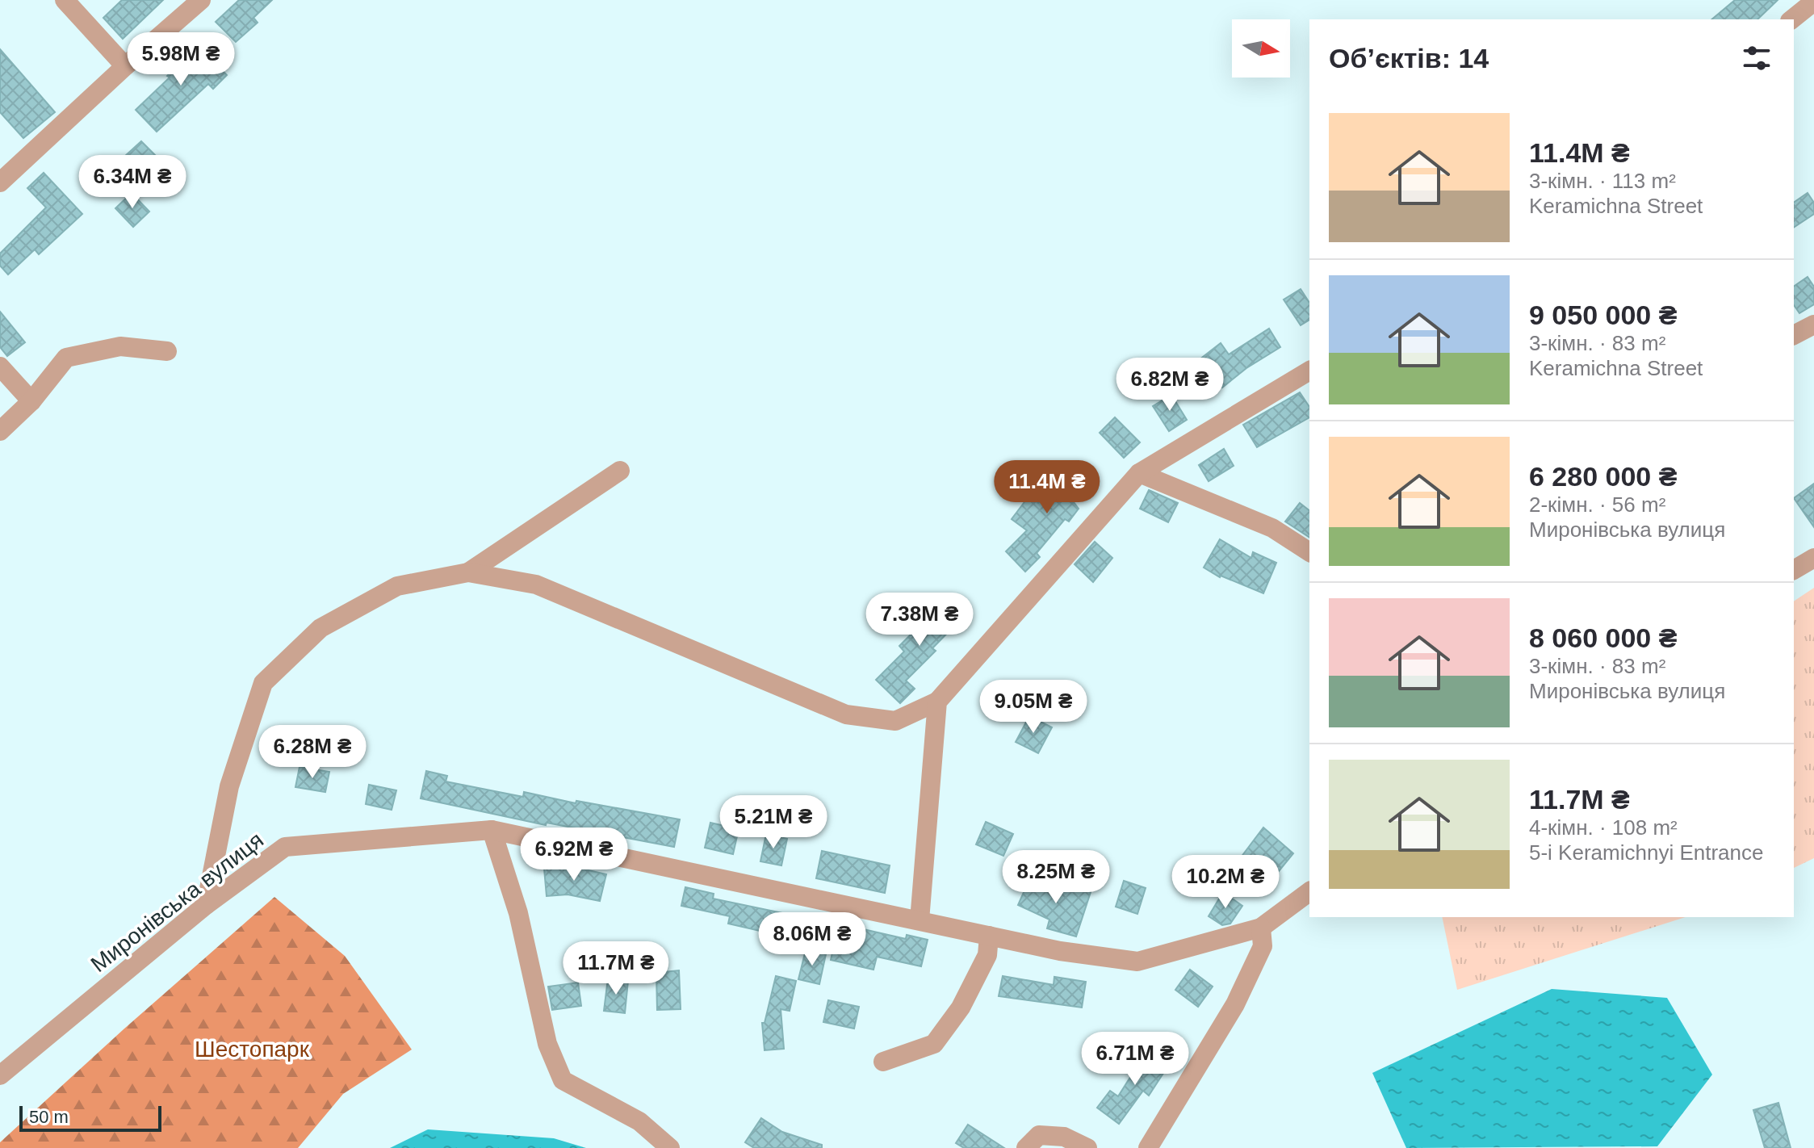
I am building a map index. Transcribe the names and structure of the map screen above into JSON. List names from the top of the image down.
{
  "streets": {
    "street": ["Миронівська вулиця"]
  },
  "parks": ["Шестопарк"],
  "scale_bar": "50 m",
  "north": "right",
  "page": {
    "heading": "Об’єктів: 14",
    "price": [
      "5.98M ₴",
      "6.34M ₴",
      "6.82M ₴",
      "11.4M ₴",
      "7.38M ₴",
      "9.05M ₴",
      "6.28M ₴",
      "5.21M ₴",
      "6.92M ₴",
      "8.25M ₴",
      "10.2M ₴",
      "8.06M ₴",
      "11.7M ₴",
      "6.71M ₴"
    ],
    "list": [
      {
        "name": "11.4M ₴",
        "note": "3-кімн. · 113 m² · Keramichna Street"
      },
      {
        "name": "9 050 000 ₴",
        "note": "3-кімн. · 83 m² · Keramichna Street"
      },
      {
        "name": "6 280 000 ₴",
        "note": "2-кімн. · 56 m² · Миронівська вулиця"
      },
      {
        "name": "8 060 000 ₴",
        "note": "3-кімн. · 83 m² · Миронівська вулиця"
      },
      {
        "name": "11.7M ₴",
        "note": "4-кімн. · 108 m² · 5-i Keramichnyi Entrance"
      }
    ],
    "scale": "50 m"
  }
}
